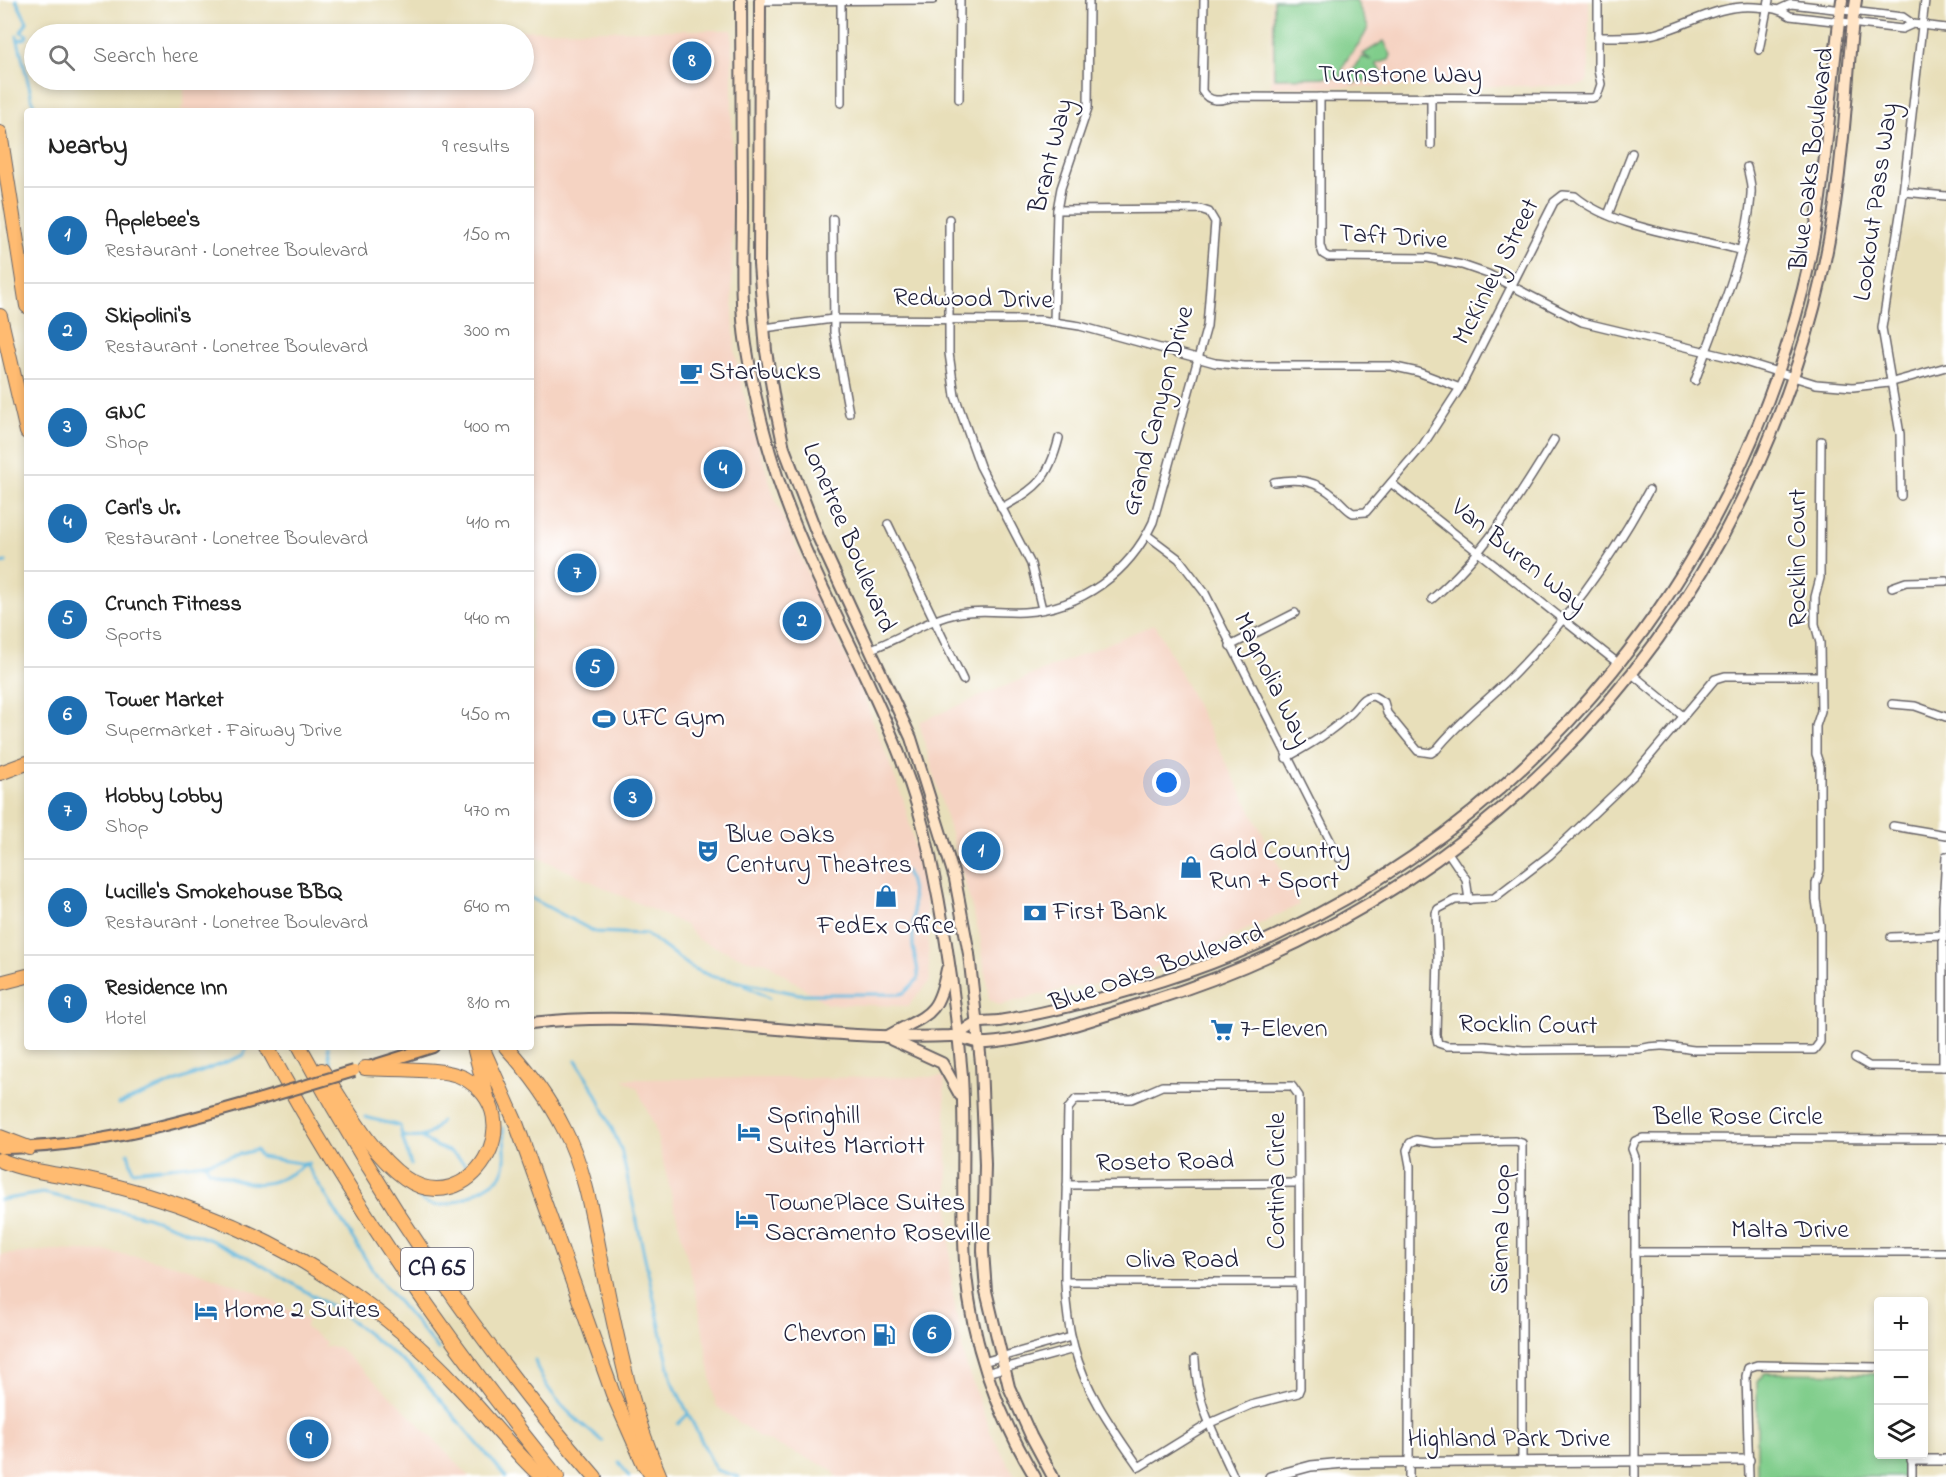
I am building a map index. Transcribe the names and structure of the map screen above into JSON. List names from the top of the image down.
{
  "streets": {
    "highway": ["CA 65"],
    "main road": ["Blue Oaks Boulevard", "Lonetree Boulevard"],
    "street": [
      "Turnstone Way",
      "Brant Way",
      "Lookout Pass Way",
      "Taft Drive",
      "McKinley Street",
      "Redwood Drive",
      "Grand Canyon Drive",
      "Van Buren Way",
      "Rocklin Court",
      "Magnolia Way",
      "Belle Rose Circle",
      "Roseto Road",
      "Cortina Circle",
      "Sienna Loop",
      "Malta Drive",
      "Oliva Road",
      "Highland Park Drive"
    ]
  },
  "crossings": [
    ["Turnstone Way", "Taft Drive"],
    ["Brant Way", "Redwood Drive"],
    ["Brant Way", "Grand Canyon Drive"],
    ["Blue Oaks Boulevard", "Taft Drive"],
    ["Blue Oaks Boulevard", "Lonetree Boulevard"],
    ["Blue Oaks Boulevard", "Van Buren Way"],
    ["Lookout Pass Way", "Taft Drive"],
    ["Taft Drive", "McKinley Street"],
    ["McKinley Street", "Redwood Drive"],
    ["McKinley Street", "Van Buren Way"],
    ["Redwood Drive", "Grand Canyon Drive"],
    ["Redwood Drive", "Lonetree Boulevard"],
    ["Grand Canyon Drive", "Lonetree Boulevard"],
    ["Grand Canyon Drive", "Magnolia Way"],
    ["Belle Rose Circle", "Malta Drive"],
    ["Belle Rose Circle", "Highland Park Drive"],
    ["Roseto Road", "Cortina Circle"],
    ["Cortina Circle", "Oliva Road"],
    ["Sienna Loop", "Highland Park Drive"]
  ],
  "places": {
    "cafe": ["Starbucks"],
    "sports": ["UFC Gym"],
    "theatre": ["Blue Oaks Century Theatres"],
    "shop": ["Gold Country Run + Sport", "FedEx Office"],
    "bank": ["First Bank"],
    "supermarket": ["7-Eleven"],
    "hotel": ["Springhill Suites Marriott", "TownePlace Suites Sacramento Roseville", "Home 2 Suites"],
    "fuel station": ["Chevron"]
  },
  "page": {
    "search": "Search here",
    "pins": [
      "8",
      "4",
      "7",
      "2",
      "5",
      "3",
      "1",
      "6",
      "9"
    ],
    "heading": ["Nearby", "9 results"],
    "list": [
      {
        "mark": "1",
        "name": "Applebee's",
        "note": "Restaurant · Lonetree Boulevard",
        "value": "150 m"
      },
      {
        "mark": "2",
        "name": "Skipolini's",
        "note": "Restaurant · Lonetree Boulevard",
        "value": "300 m"
      },
      {
        "mark": "3",
        "name": "GNC",
        "note": "Shop",
        "value": "400 m"
      },
      {
        "mark": "4",
        "name": "Carl's Jr.",
        "note": "Restaurant · Lonetree Boulevard",
        "value": "410 m"
      },
      {
        "mark": "5",
        "name": "Crunch Fitness",
        "note": "Sports",
        "value": "440 m"
      },
      {
        "mark": "6",
        "name": "Tower Market",
        "note": "Supermarket · Fairway Drive",
        "value": "450 m"
      },
      {
        "mark": "7",
        "name": "Hobby Lobby",
        "note": "Shop",
        "value": "470 m"
      },
      {
        "mark": "8",
        "name": "Lucille's Smokehouse BBQ",
        "note": "Restaurant · Lonetree Boulevard",
        "value": "640 m"
      },
      {
        "mark": "9",
        "name": "Residence Inn",
        "note": "Hotel",
        "value": "810 m"
      }
    ],
    "map_buttons": ["+", "−"]
  }
}
